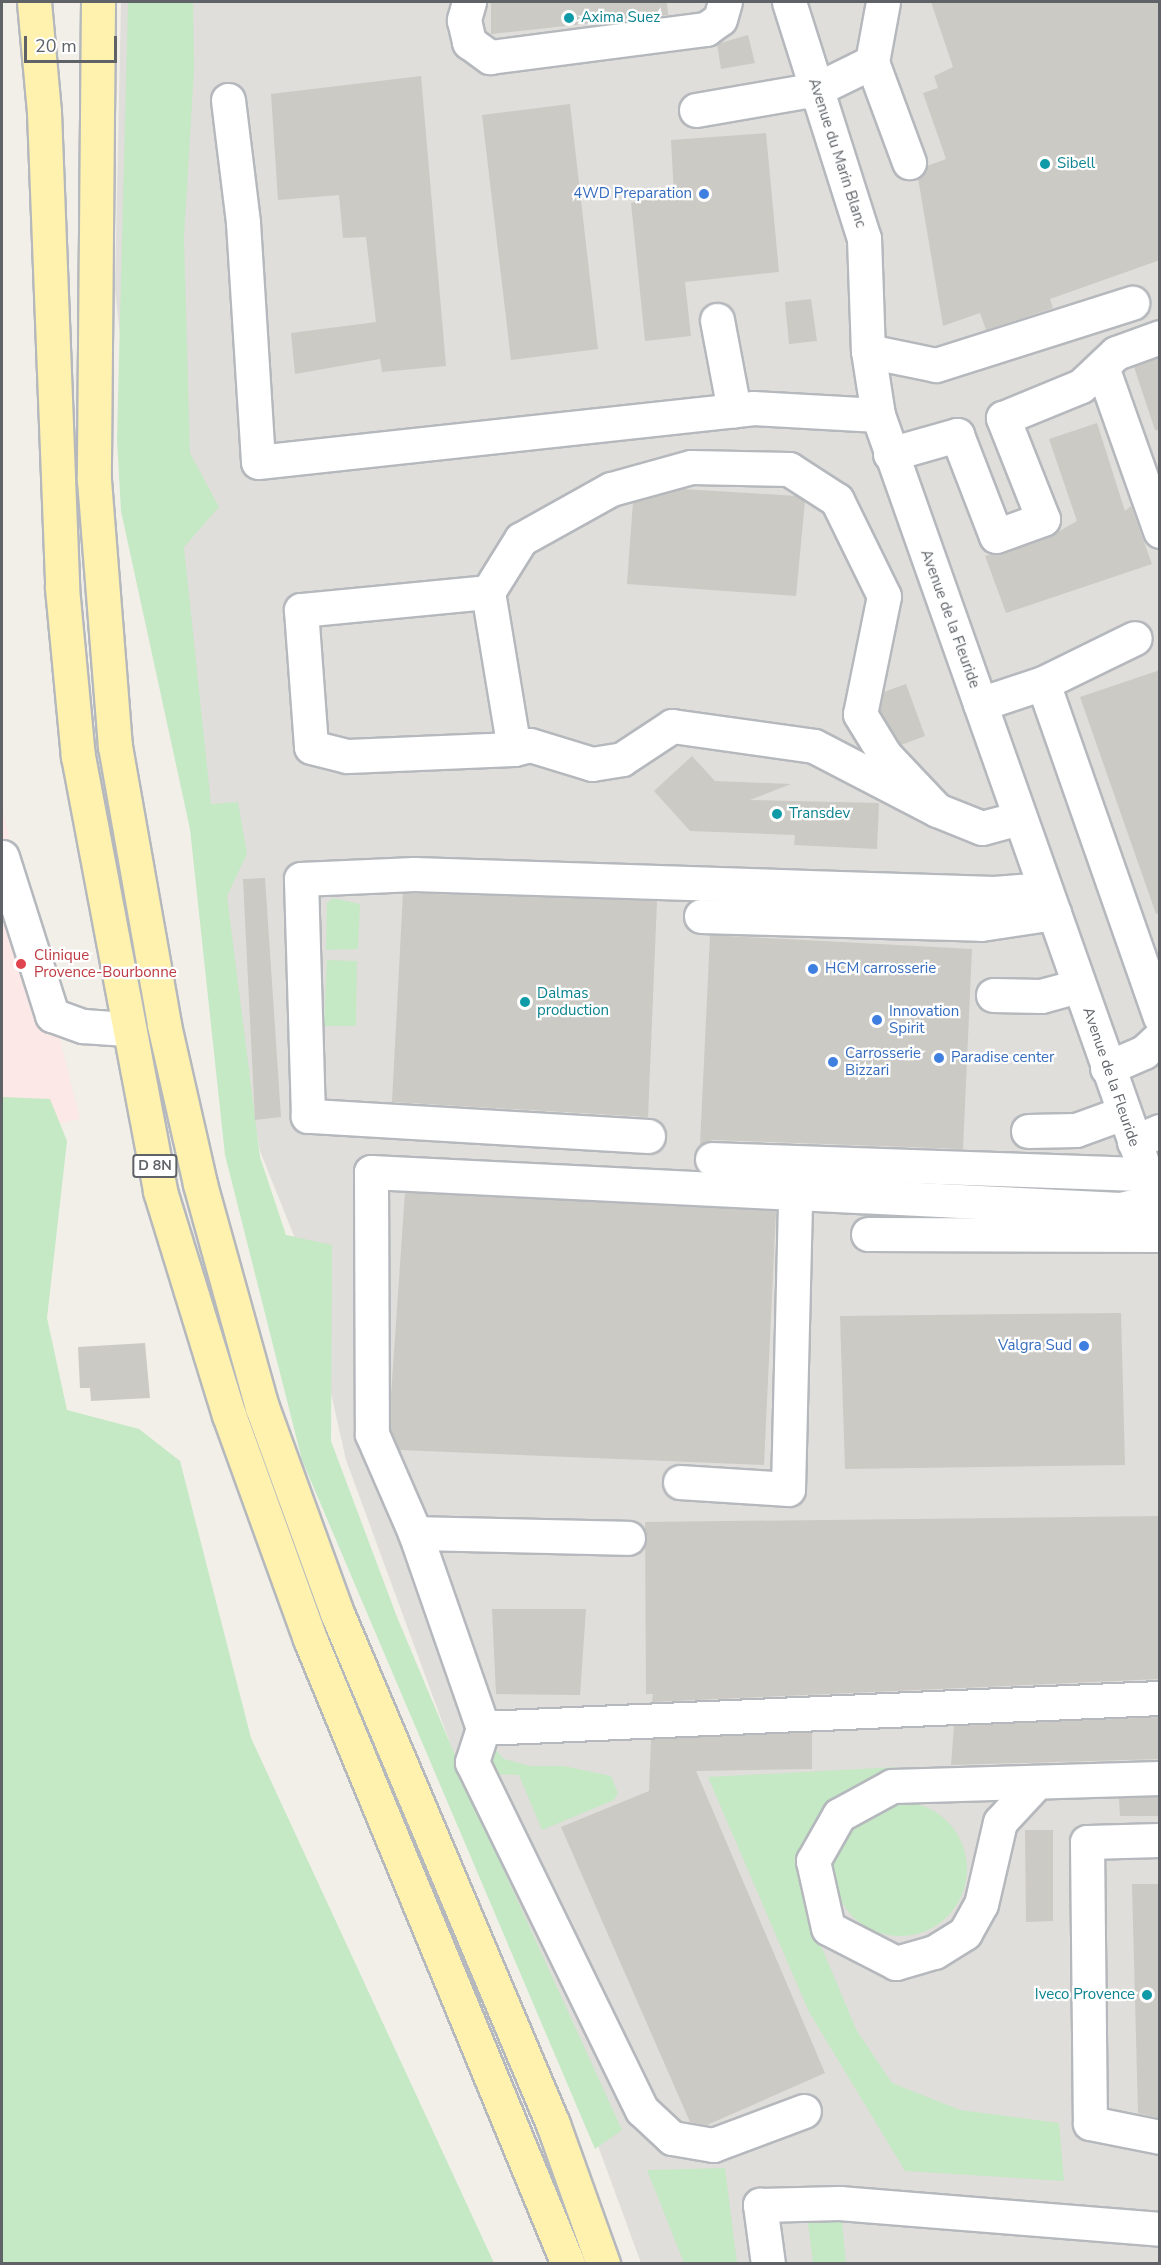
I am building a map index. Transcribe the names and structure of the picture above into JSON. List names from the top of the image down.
{
  "streets": {
    "main road": ["D 8N"],
    "street": ["Avenue du Marin Blanc", "Avenue de la Fleuride"]
  },
  "crossings": [
    ["Avenue du Marin Blanc", "Avenue de la Fleuride"]
  ],
  "places": [
    "Axima Suez",
    "Sibell",
    "4WD Preparation",
    "Transdev",
    "Clinique Provence-Bourbonne",
    "HCM carrosserie",
    "Dalmas production",
    "Innovation Spirit",
    "Paradise center",
    "Carrosserie Bizzari",
    "Valgra Sud",
    "Iveco Provence"
  ],
  "scale_bar": "20 m"
}
